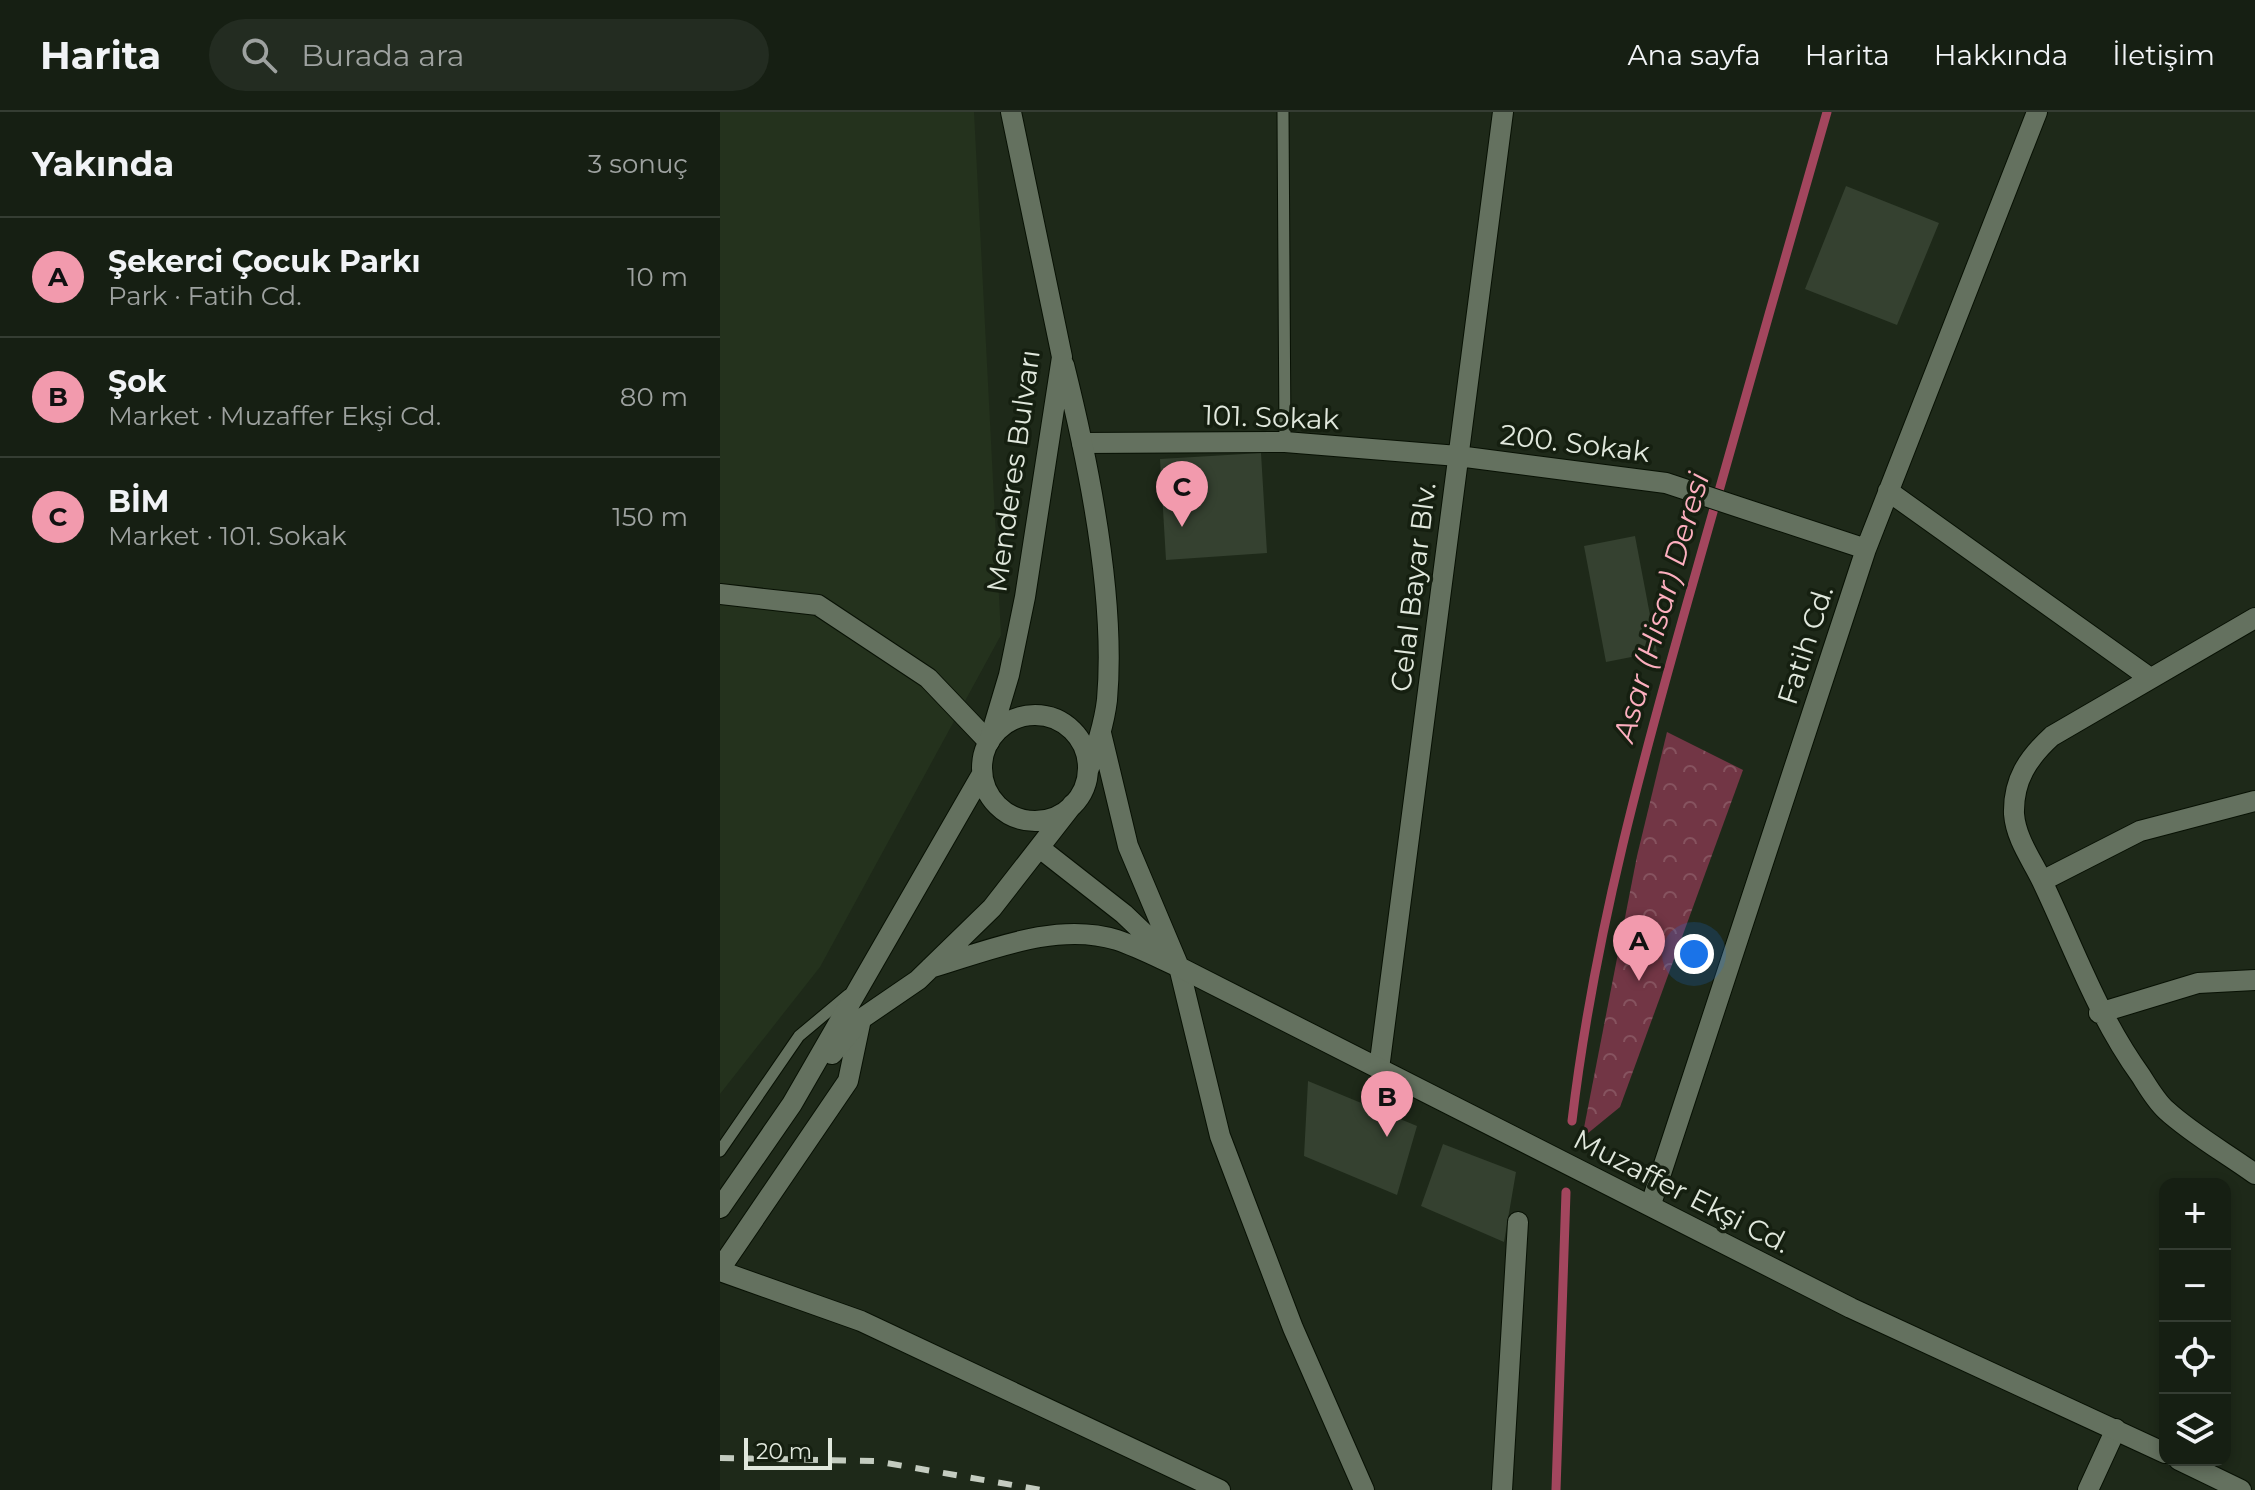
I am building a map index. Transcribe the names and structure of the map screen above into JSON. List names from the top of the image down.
{
  "streets": {
    "street": [
      "101. Sokak",
      "200. Sokak",
      "Menderes Bulvarı",
      "Celal Bayar Blv.",
      "Fatih Cd.",
      "Muzaffer Ekşi Cd."
    ]
  },
  "crossings": [
    ["101. Sokak", "200. Sokak"],
    ["101. Sokak", "Celal Bayar Blv."],
    ["200. Sokak", "Celal Bayar Blv."],
    ["200. Sokak", "Fatih Cd."],
    ["Celal Bayar Blv.", "Muzaffer Ekşi Cd."],
    ["Fatih Cd.", "Muzaffer Ekşi Cd."]
  ],
  "water": ["Asar (Hisar) Deresi"],
  "scale_bar": "20 m",
  "page": {
    "header": "Harita",
    "search": "Burada ara",
    "nav": [
      "Ana sayfa",
      "Harita",
      "Hakkında",
      "İletişim"
    ],
    "heading": ["Yakında", "3 sonuç"],
    "list": [
      {
        "mark": "A",
        "name": "Şekerci Çocuk Parkı",
        "note": "Park · Fatih Cd.",
        "value": "10 m"
      },
      {
        "mark": "B",
        "name": "Şok",
        "note": "Market · Muzaffer Ekşi Cd.",
        "value": "80 m"
      },
      {
        "mark": "C",
        "name": "BİM",
        "note": "Market · 101. Sokak",
        "value": "150 m"
      }
    ],
    "pins": ["C", "A", "B"],
    "map_buttons": ["+", "−"],
    "scale": "20 m"
  }
}
